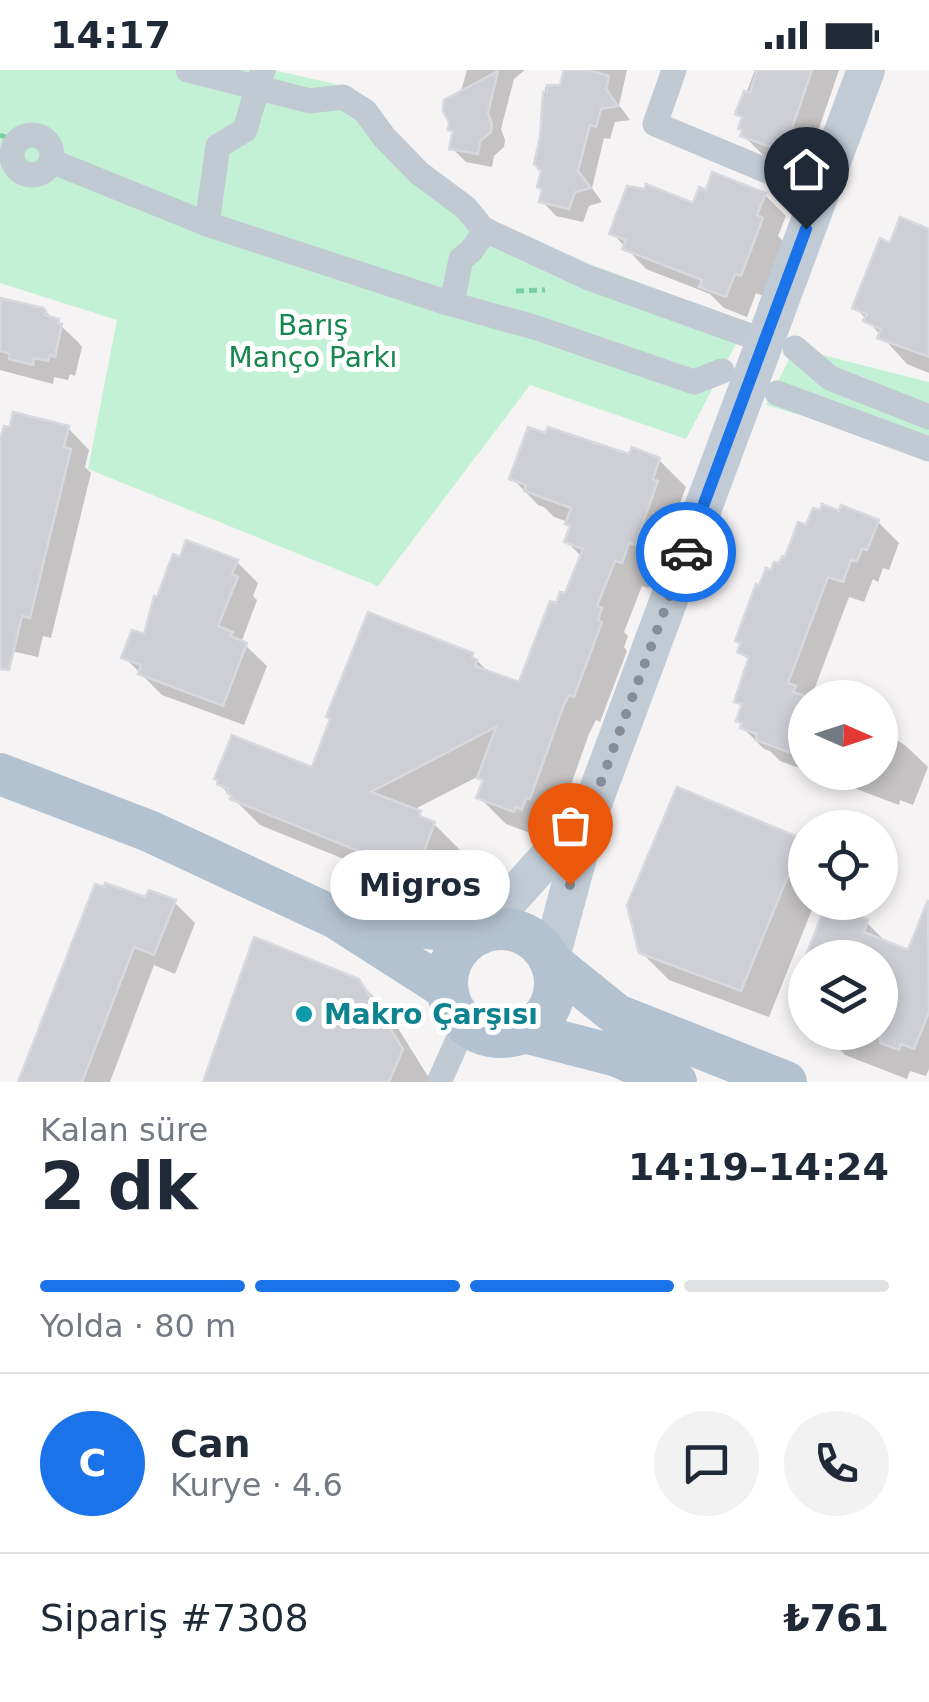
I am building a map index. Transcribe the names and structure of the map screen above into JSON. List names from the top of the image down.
{
  "parks": ["Barış Manço Parkı"],
  "places": ["Migros", "Makro Çarşısı"],
  "north": "right",
  "page": {
    "status": "14:17",
    "bubble": "Migros",
    "heading": ["2 dk", "Kalan süre", "14:19–14:24"],
    "panel": [
      "Can",
      "Kurye · 4.6",
      "Sipariş #7308",
      "₺761"
    ],
    "bar": "Yolda · 80 m",
    "round": "C"
  }
}
